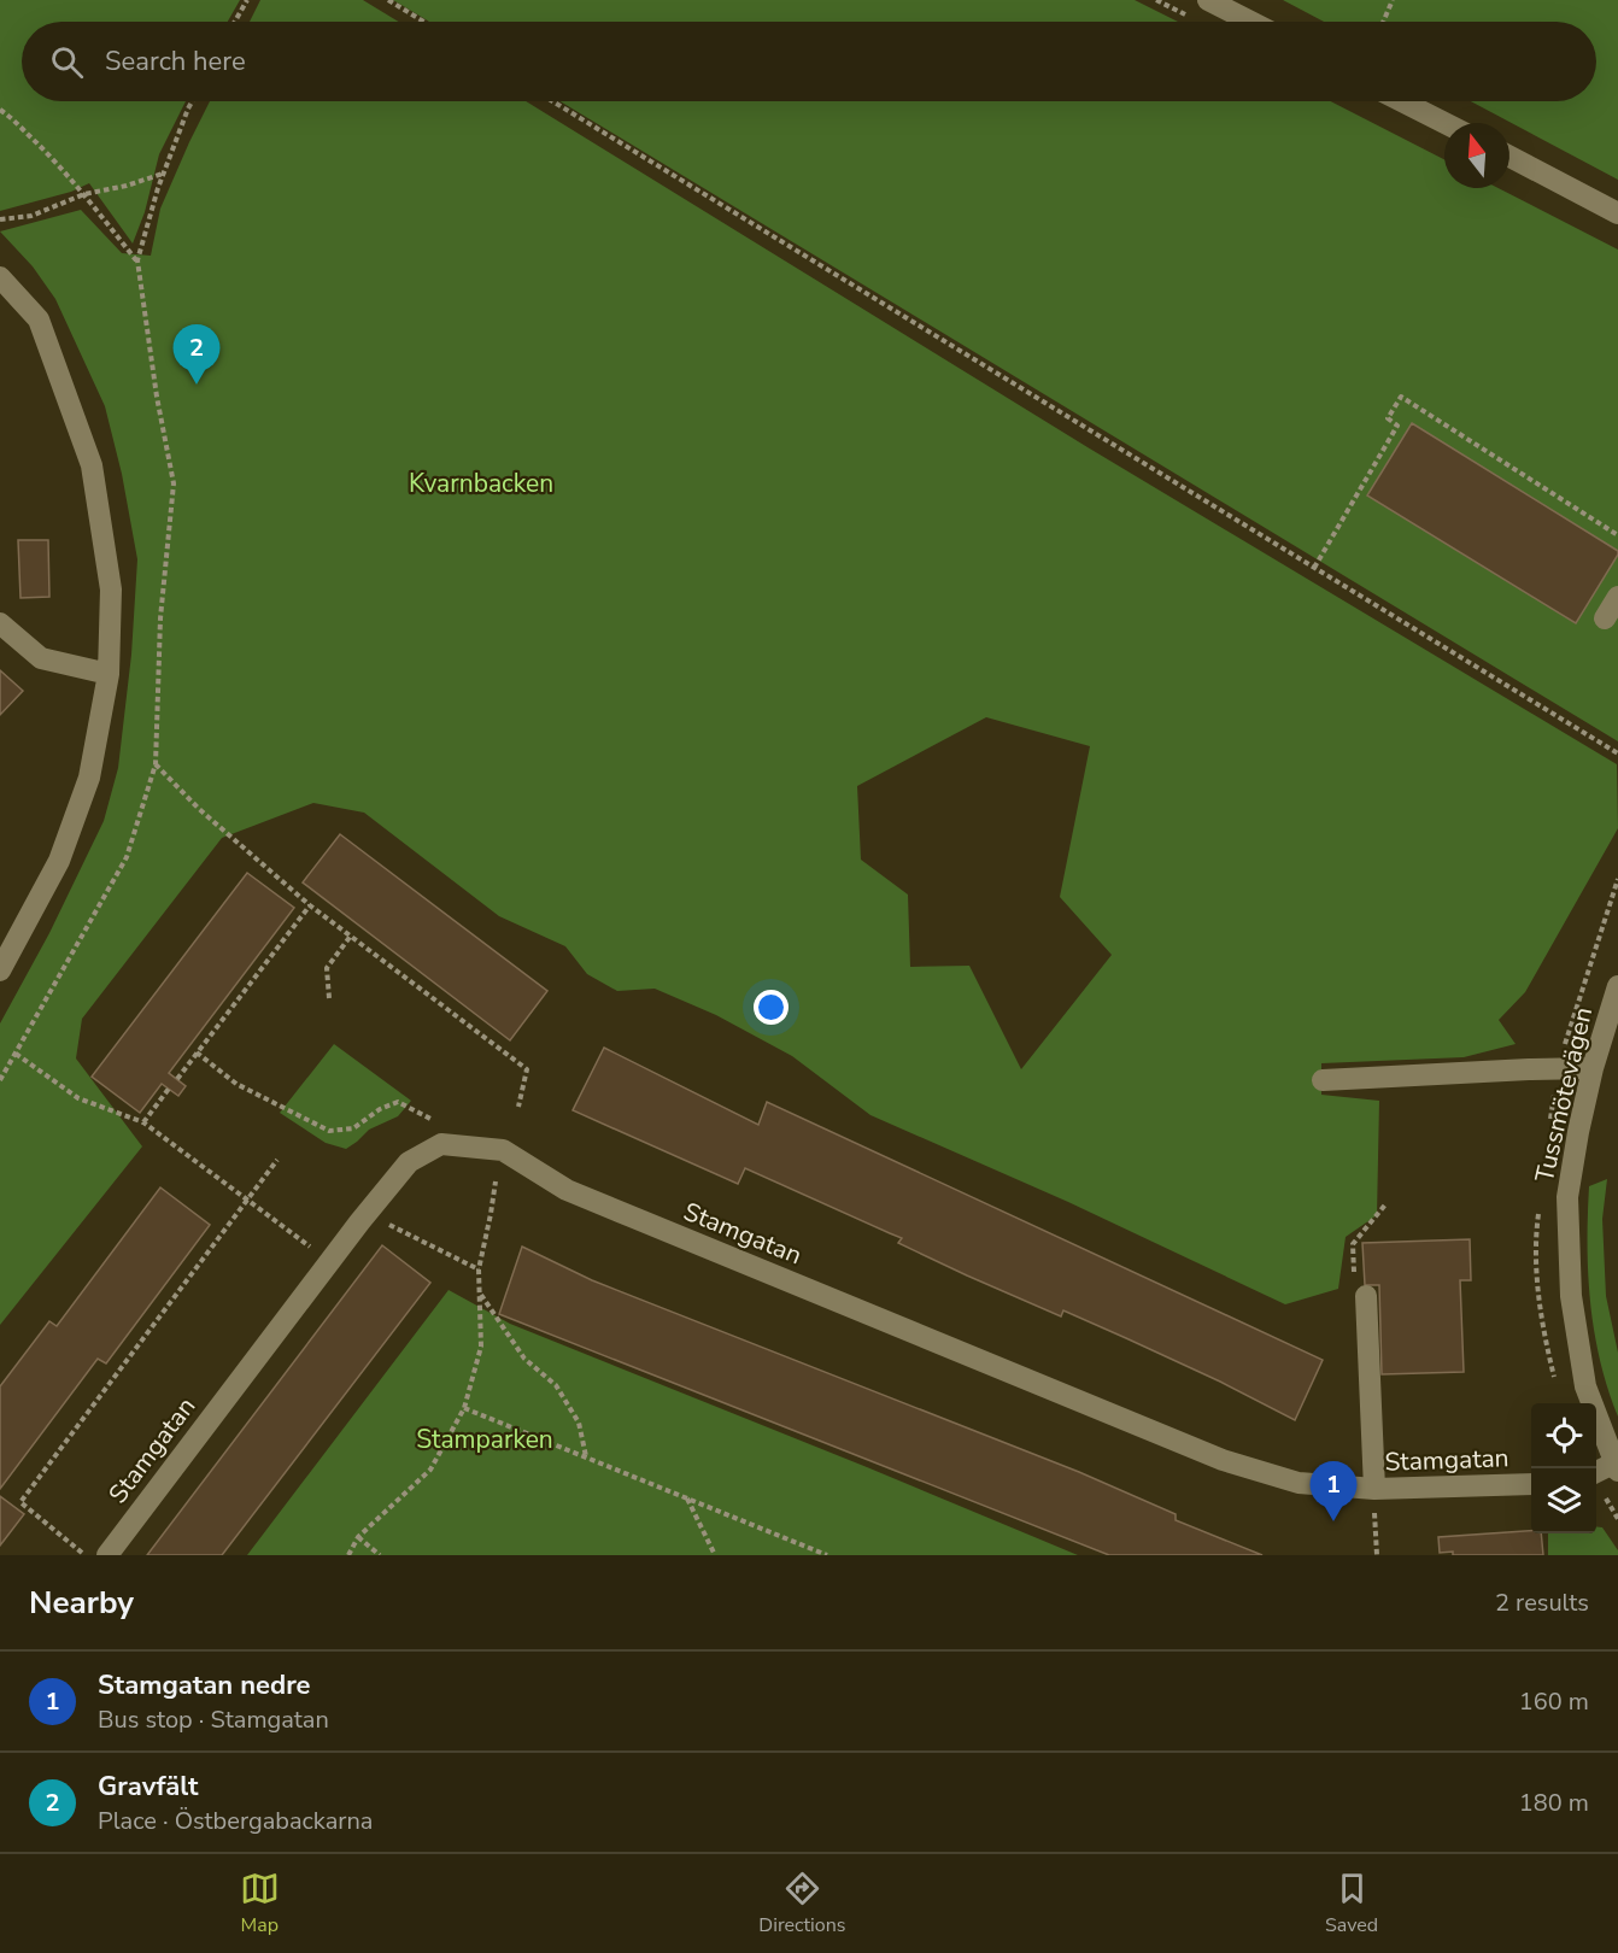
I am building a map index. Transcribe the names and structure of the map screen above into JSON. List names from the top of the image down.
{
  "streets": {
    "street": ["Tussmötevägen", "Stamgatan"]
  },
  "parks": ["Kvarnbacken", "Stamparken"],
  "north": "top",
  "page": {
    "search": "Search here",
    "pins": ["2", "1"],
    "heading": ["Nearby", "2 results"],
    "list": [
      {
        "mark": "1",
        "name": "Stamgatan nedre",
        "note": "Bus stop · Stamgatan",
        "value": "160 m"
      },
      {
        "mark": "2",
        "name": "Gravfält",
        "note": "Place · Östbergabackarna",
        "value": "180 m"
      }
    ],
    "nav": ["Map", "Directions", "Saved"]
  }
}
